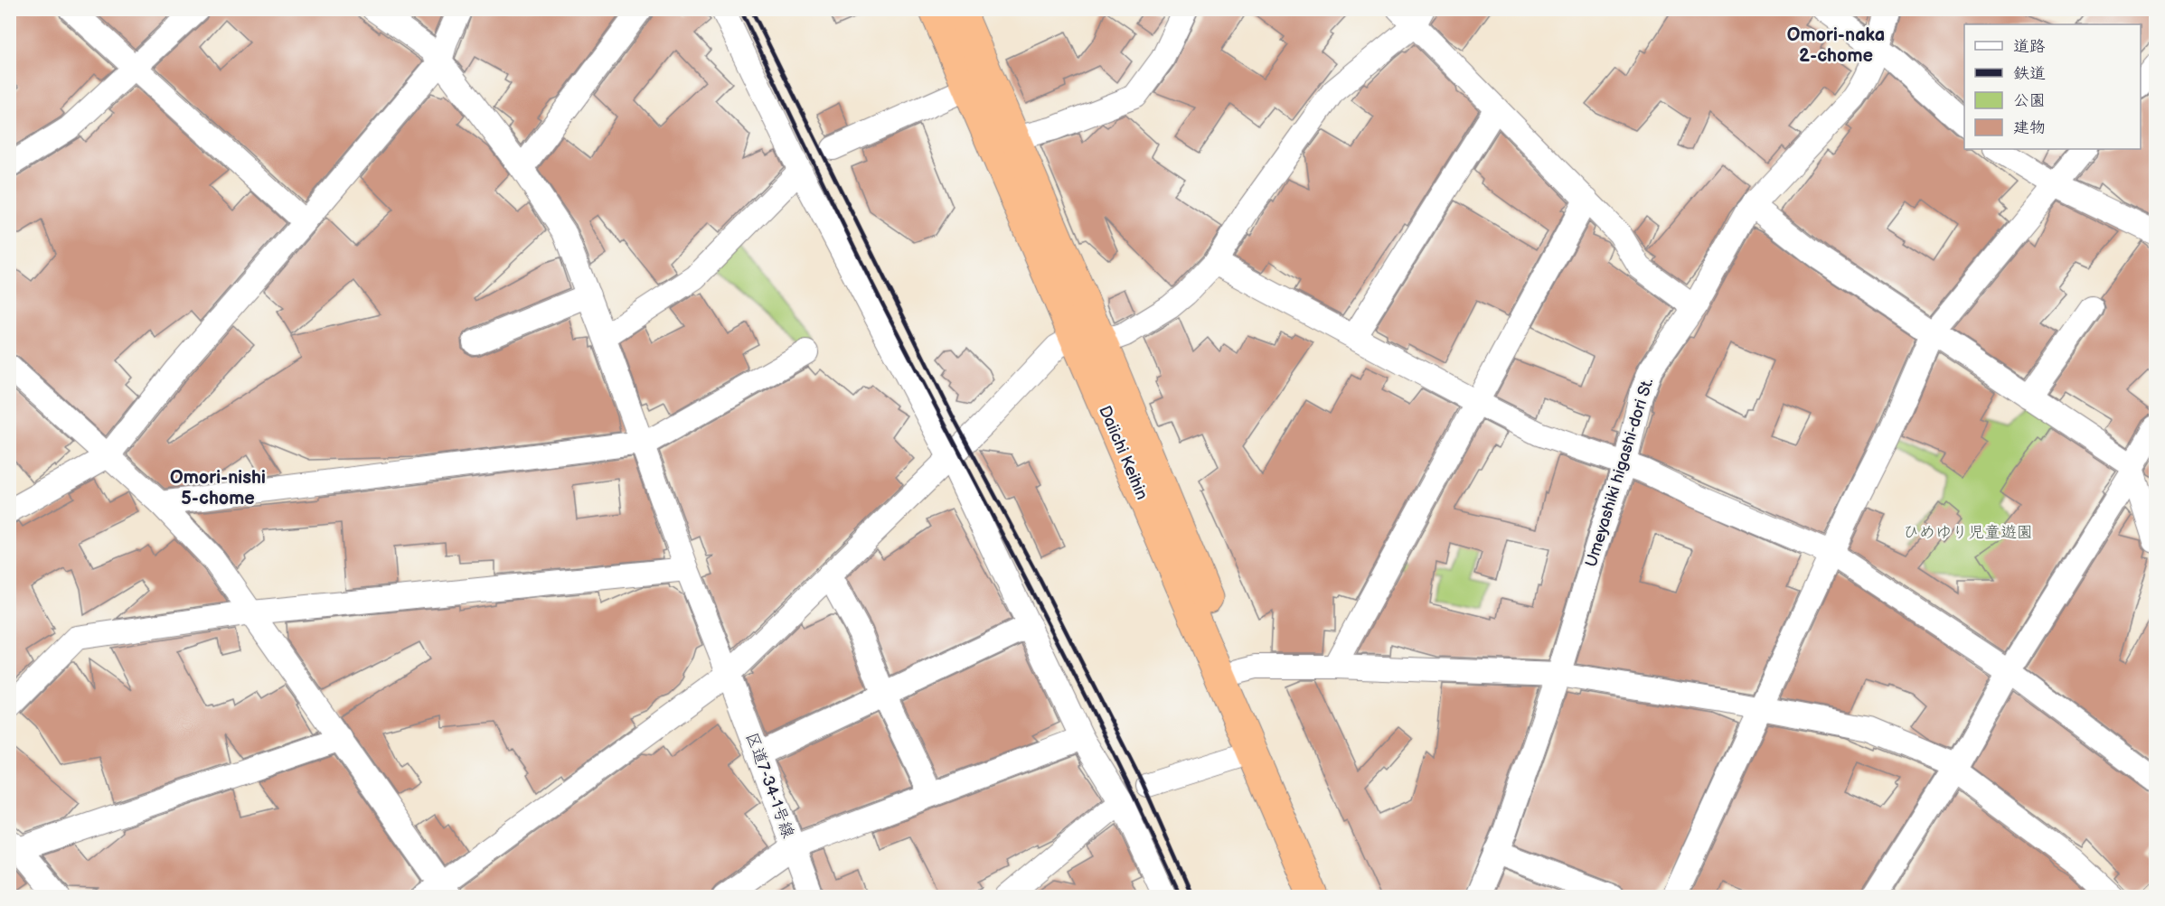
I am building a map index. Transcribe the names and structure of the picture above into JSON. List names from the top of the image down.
{
  "streets": {
    "highway": ["Daiichi Keihin"],
    "street": ["Umeyashiki higashi-dori St.", "区道7-34-1号線"]
  },
  "districts": ["Omori-naka 2-chome", "Omori-nishi 5-chome"],
  "parks": ["ひめゆり児童遊園"],
  "legend": [
    "道路",
    "鉄道",
    "公園",
    "建物"
  ]
}
